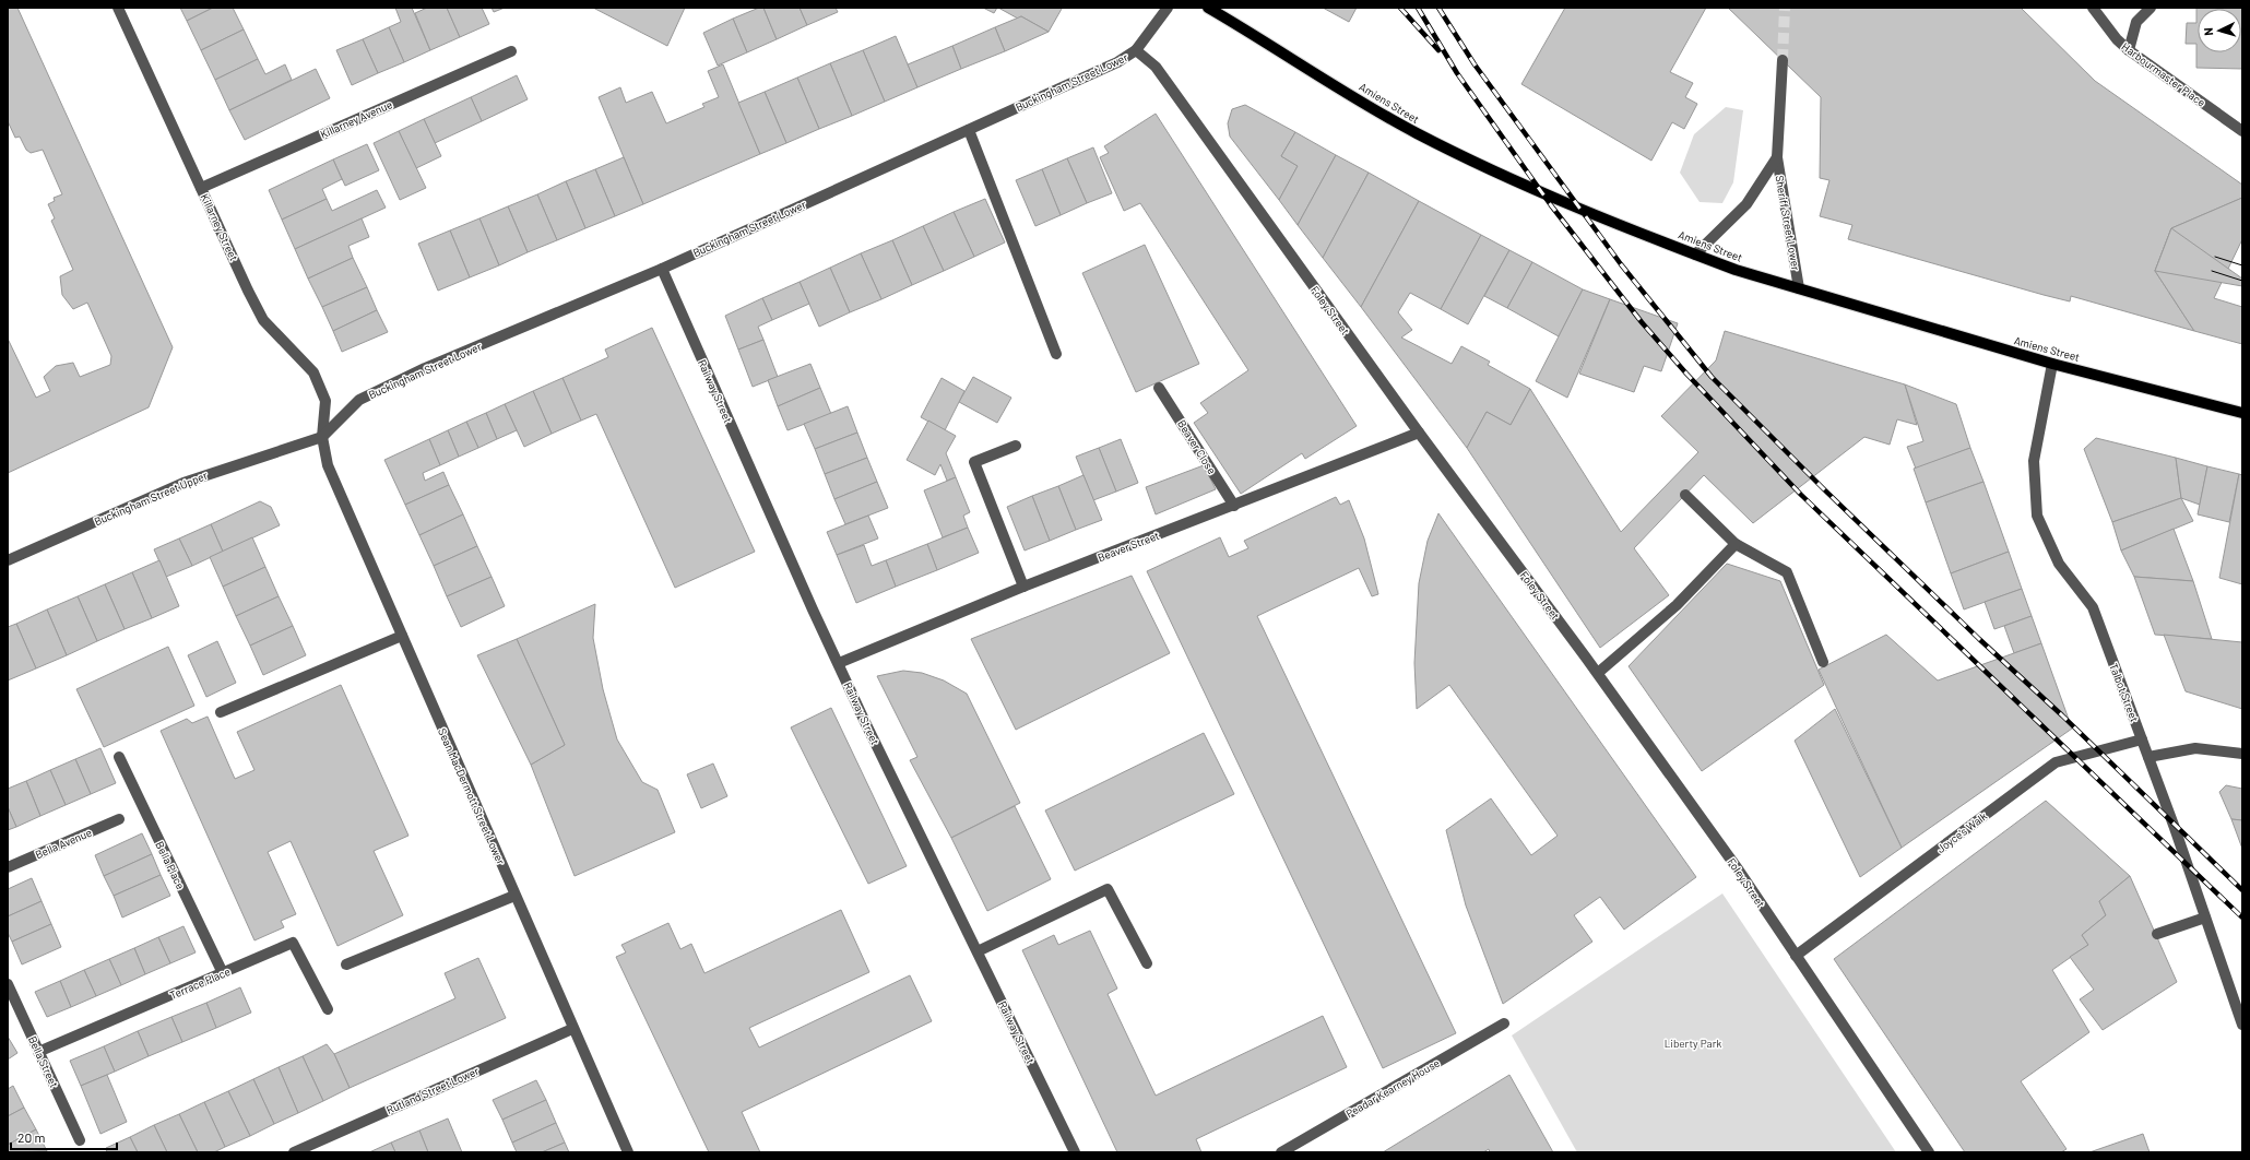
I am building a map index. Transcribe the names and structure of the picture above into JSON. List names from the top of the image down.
{
  "streets": {
    "main road": ["Amiens Street"],
    "street": [
      "Harbourmaster Place",
      "Buckingham Street Lower",
      "Killarney Avenue",
      "Sheriff Street Lower",
      "Killarney Street",
      "Foley Street",
      "Railway Street",
      "Beaver Close",
      "Buckingham Street Upper",
      "Beaver Street",
      "Talbot Street",
      "Sean MacDermott Street Lower",
      "Joyce's Walk",
      "Bella Avenue",
      "Bella Place",
      "Terrace Place",
      "Bella Street",
      "Peadar Kearney House",
      "Rutland Street Lower"
    ]
  },
  "crossings": [
    ["Buckingham Street Lower", "Killarney Street"],
    ["Buckingham Street Lower", "Foley Street"],
    ["Buckingham Street Lower", "Railway Street"],
    ["Buckingham Street Lower", "Buckingham Street Upper"],
    ["Buckingham Street Lower", "Sean MacDermott Street Lower"],
    ["Amiens Street", "Sheriff Street Lower"],
    ["Amiens Street", "Talbot Street"],
    ["Killarney Avenue", "Killarney Street"],
    ["Killarney Street", "Buckingham Street Upper"],
    ["Killarney Street", "Sean MacDermott Street Lower"],
    ["Foley Street", "Beaver Street"],
    ["Foley Street", "Joyce's Walk"],
    ["Railway Street", "Beaver Street"],
    ["Beaver Close", "Beaver Street"],
    ["Buckingham Street Upper", "Sean MacDermott Street Lower"],
    ["Talbot Street", "Joyce's Walk"],
    ["Sean MacDermott Street Lower", "Rutland Street Lower"],
    ["Bella Place", "Terrace Place"],
    ["Terrace Place", "Bella Street"]
  ],
  "parks": ["Liberty Park"],
  "scale_bar": "20 m",
  "north": "left"
}
